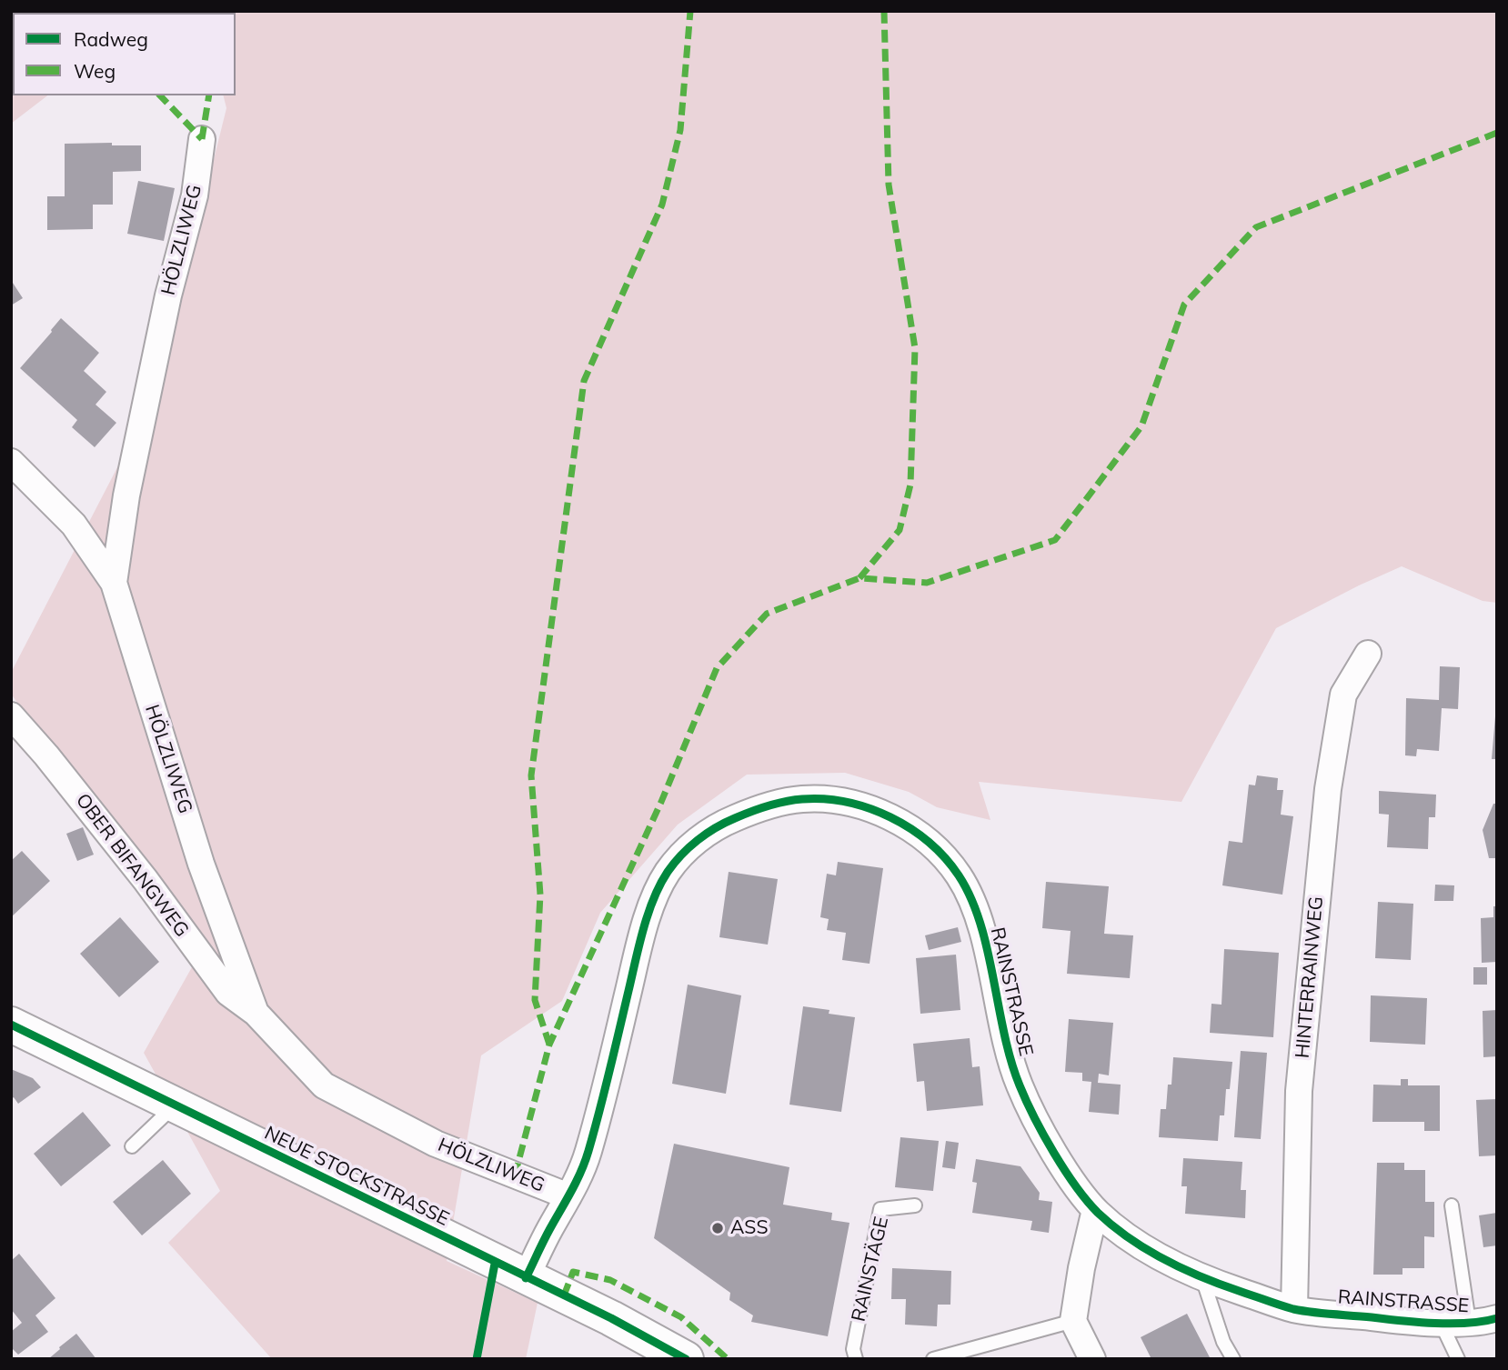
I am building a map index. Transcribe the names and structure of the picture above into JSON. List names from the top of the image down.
{
  "streets": {
    "street": [
      "HÖLZLIWEG",
      "OBER BIFANGWEG",
      "HINTERRAINWEG",
      "RAINSTRASSE",
      "NEUE STOCKSTRASSE"
    ],
    "lane": ["RAINSTÄGE"]
  },
  "crossings": [
    ["HÖLZLIWEG", "OBER BIFANGWEG"],
    ["HÖLZLIWEG", "RAINSTRASSE"],
    ["HINTERRAINWEG", "RAINSTRASSE"],
    ["RAINSTRASSE", "NEUE STOCKSTRASSE"]
  ],
  "places": ["ASS"],
  "legend": ["Radweg", "Weg"]
}
